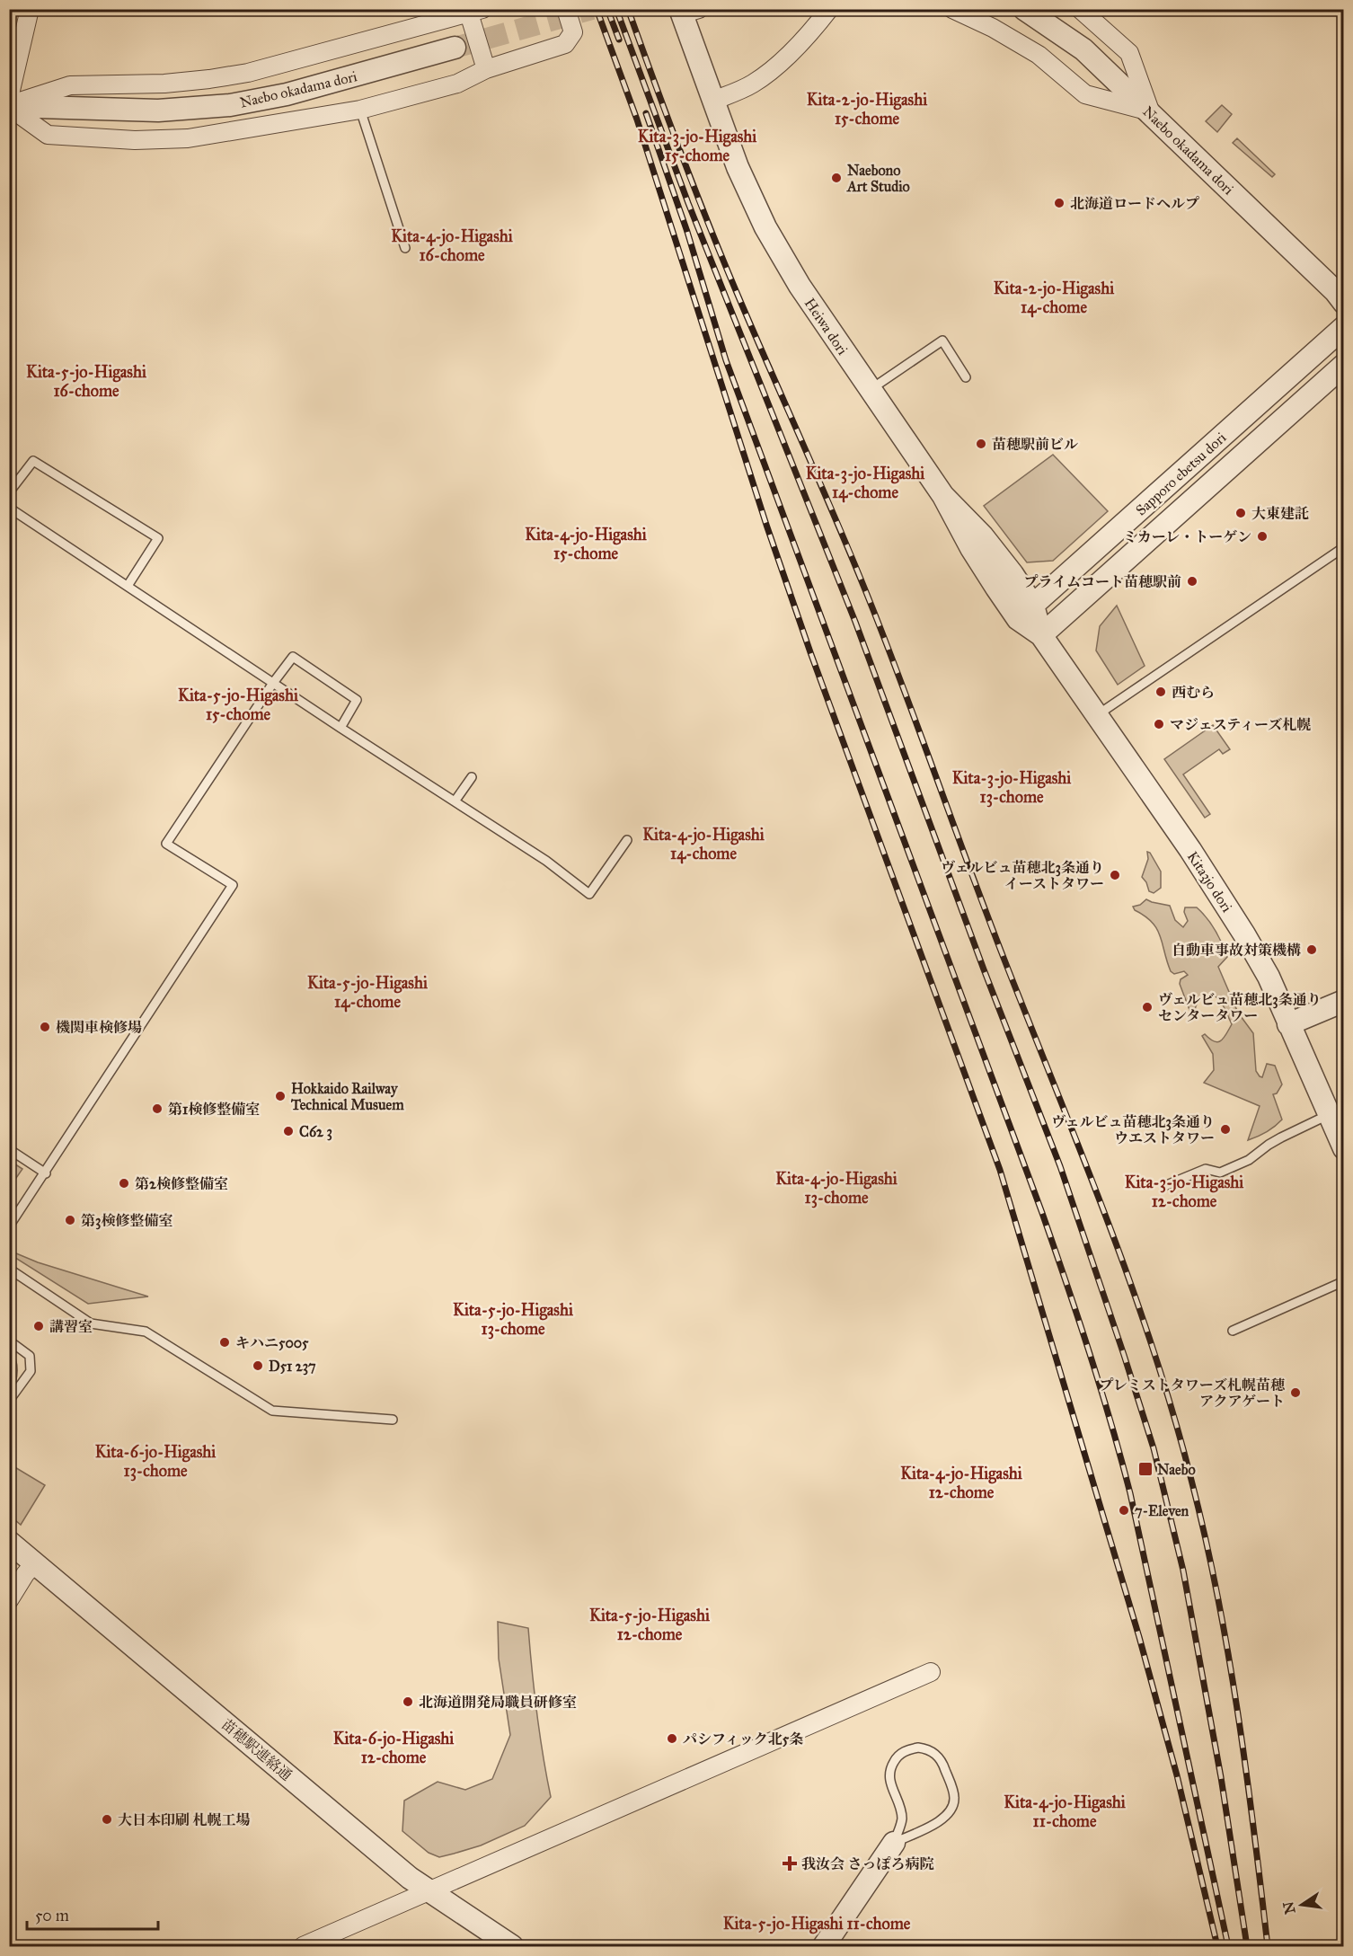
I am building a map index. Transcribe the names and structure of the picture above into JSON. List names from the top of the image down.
{
  "streets": {
    "street": [
      "Naebo okadama dori",
      "Heiwa dori",
      "Sapporo ebetsu dori",
      "Kita3jo dori",
      "苗穂駅連絡通"
    ]
  },
  "crossings": [
    ["Heiwa dori", "Sapporo ebetsu dori"],
    ["Heiwa dori", "Kita3jo dori"],
    ["Sapporo ebetsu dori", "Kita3jo dori"]
  ],
  "districts": [
    "Kita-2-jo-Higashi 15-chome",
    "Kita-3-jo-Higashi 15-chome",
    "Kita-4-jo-Higashi 16-chome",
    "Kita-2-jo-Higashi 14-chome",
    "Kita-5-jo-Higashi 16-chome",
    "Kita-3-jo-Higashi 14-chome",
    "Kita-4-jo-Higashi 15-chome",
    "Kita-5-jo-Higashi 15-chome",
    "Kita-3-jo-Higashi 13-chome",
    "Kita-4-jo-Higashi 14-chome",
    "Kita-5-jo-Higashi 14-chome",
    "Kita-4-jo-Higashi 13-chome",
    "Kita-3-jo-Higashi 12-chome",
    "Kita-5-jo-Higashi 13-chome",
    "Kita-6-jo-Higashi 13-chome",
    "Kita-4-jo-Higashi 12-chome",
    "Kita-5-jo-Higashi 12-chome",
    "Kita-6-jo-Higashi 12-chome",
    "Kita-4-jo-Higashi 11-chome",
    "Kita-5-jo-Higashi 11-chome"
  ],
  "places": {
    "other": [
      "Naebono Art Studio",
      "北海道ロードヘルプ",
      "苗穂駅前ビル",
      "大東建託",
      "ミカーレ・トーゲン",
      "プライムコート苗穂駅前",
      "西むら",
      "マジェスティーズ札幌",
      "ヴェルビュ苗穂北3条通り イーストタワー",
      "自動車事故対策機構",
      "ヴェルビュ苗穂北3条通り センタータワー",
      "機関車検修場",
      "Hokkaido Railway Technical Musuem",
      "第1検修整備室",
      "ヴェルビュ苗穂北3条通り ウエストタワー",
      "C62 3",
      "第2検修整備室",
      "第3検修整備室",
      "講習室",
      "キハニ5005",
      "D51 237",
      "プレミストタワーズ札幌苗穂 アクアゲート",
      "7-Eleven",
      "北海道開発局職員研修室",
      "パシフィック北5条",
      "大日本印刷 札幌工場"
    ],
    "transit": ["Naebo"],
    "health": ["我汝会 さっぽろ病院"]
  },
  "scale_bar": "50 m",
  "north": "left"
}
